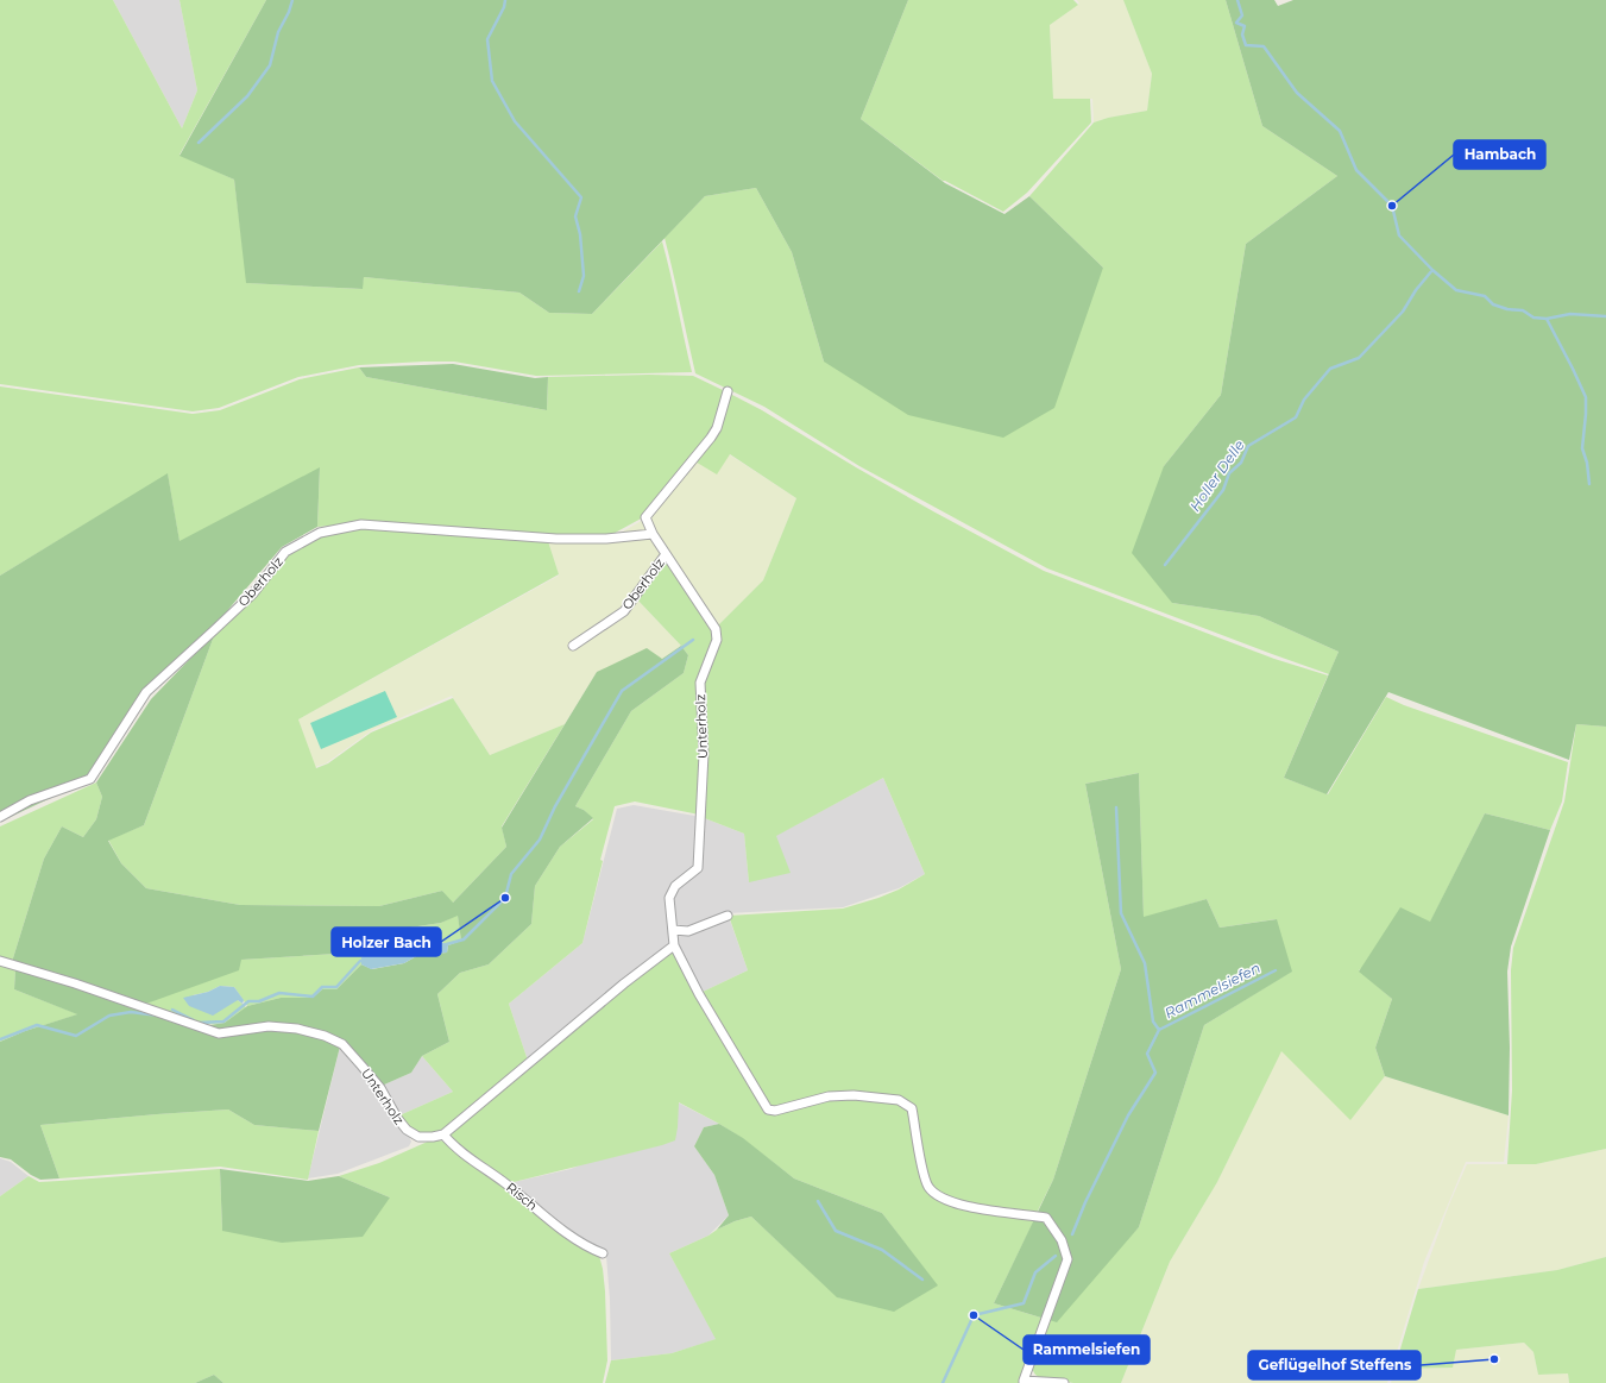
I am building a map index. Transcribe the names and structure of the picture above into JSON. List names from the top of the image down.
{
  "streets": {
    "street": ["Oberholz", "Unterholz", "Risch"]
  },
  "crossings": [
    ["Oberholz", "Unterholz"],
    ["Unterholz", "Risch"]
  ],
  "water": ["Holler Delle", "Rammelsiefen"],
  "places": [
    "Hambach",
    "Holzer Bach",
    "Rammelsiefen",
    "Geflügelhof Steffens"
  ]
}
